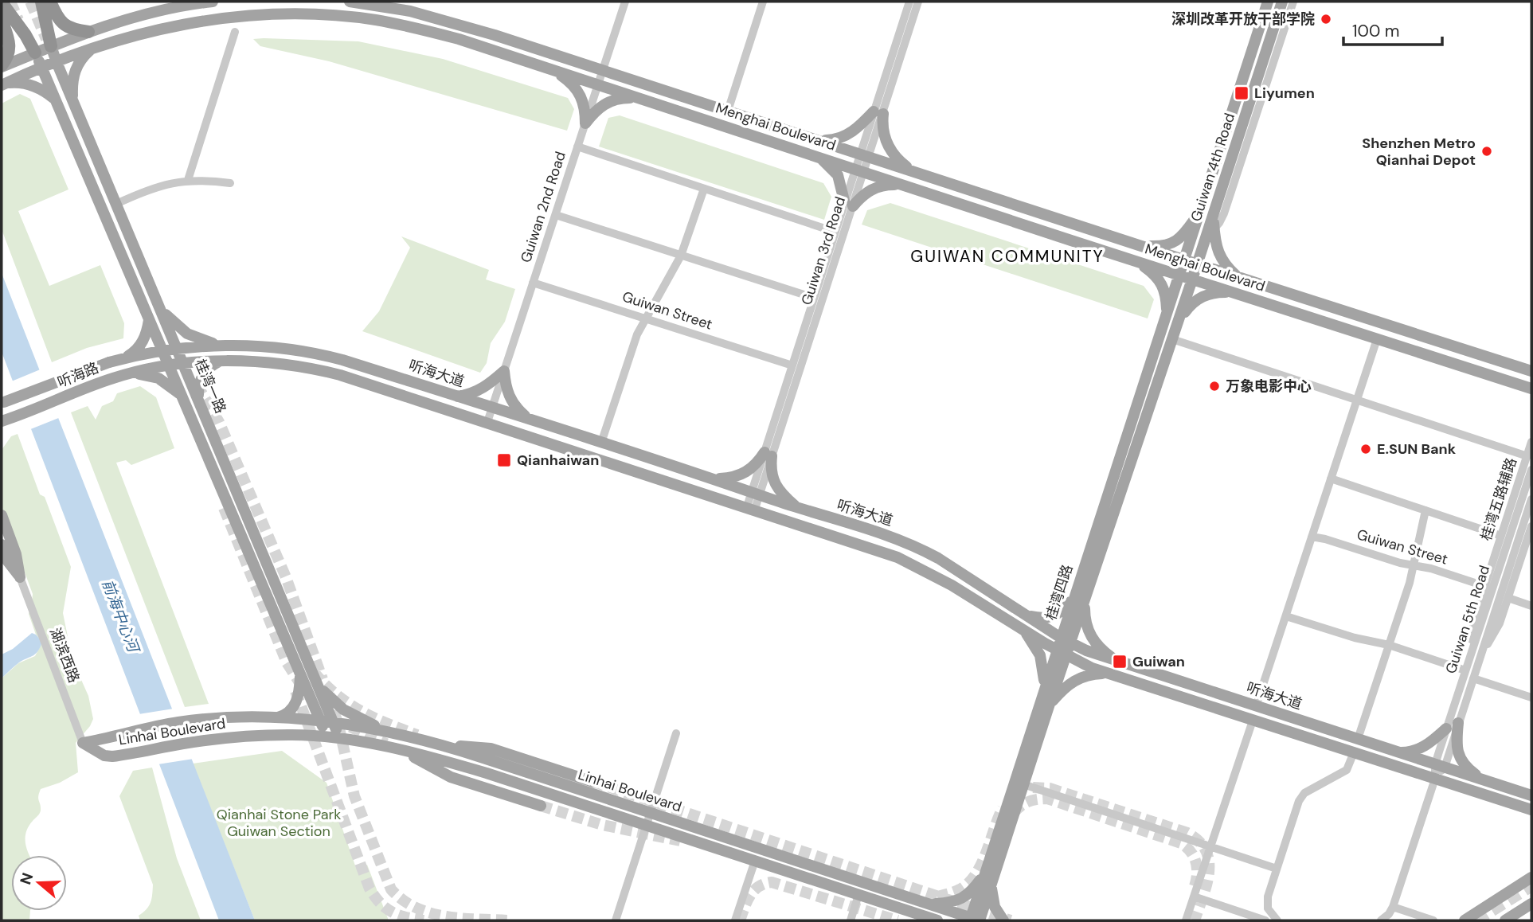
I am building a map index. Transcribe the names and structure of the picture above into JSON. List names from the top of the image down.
{
  "streets": {
    "main road": [
      "Menghai Boulevard",
      "Guiwan 4th Road",
      "听海大道",
      "听海路",
      "桂湾一路",
      "桂湾四路",
      "Linhai Boulevard"
    ],
    "street": [
      "Guiwan 2nd Road",
      "Guiwan 3rd Road",
      "Guiwan Street",
      "桂湾五路辅路",
      "Guiwan 5th Road",
      "湖滨西路"
    ]
  },
  "crossings": [
    ["Menghai Boulevard", "Guiwan 4th Road"],
    ["Menghai Boulevard", "Guiwan 2nd Road"],
    ["Menghai Boulevard", "Guiwan 3rd Road"],
    ["Menghai Boulevard", "桂湾一路"],
    ["Menghai Boulevard", "桂湾四路"],
    ["Guiwan 4th Road", "桂湾四路"],
    ["Guiwan 2nd Road", "Guiwan Street"],
    ["Guiwan 2nd Road", "听海大道"],
    ["Guiwan 3rd Road", "Guiwan Street"],
    ["Guiwan 3rd Road", "听海大道"],
    ["Guiwan Street", "桂湾五路辅路"],
    ["Guiwan Street", "Guiwan 5th Road"],
    ["听海大道", "听海路"],
    ["听海大道", "桂湾一路"],
    ["听海大道", "桂湾四路"],
    ["听海大道", "Guiwan 5th Road"],
    ["桂湾一路", "Linhai Boulevard"],
    ["桂湾五路辅路", "Guiwan 5th Road"],
    ["桂湾四路", "Linhai Boulevard"],
    ["湖滨西路", "Linhai Boulevard"]
  ],
  "districts": ["GUIWAN COMMUNITY"],
  "water": ["前海中心河"],
  "parks": ["Qianhai Stone Park Guiwan Section"],
  "places": {
    "other": [
      "深圳改革开放干部学院",
      "Shenzhen Metro Qianhai Depot",
      "万象电影中心",
      "E.SUN Bank"
    ],
    "transit": ["Liyumen", "Qianhaiwan", "Guiwan"]
  },
  "scale_bar": "100 m",
  "north": "left"
}
